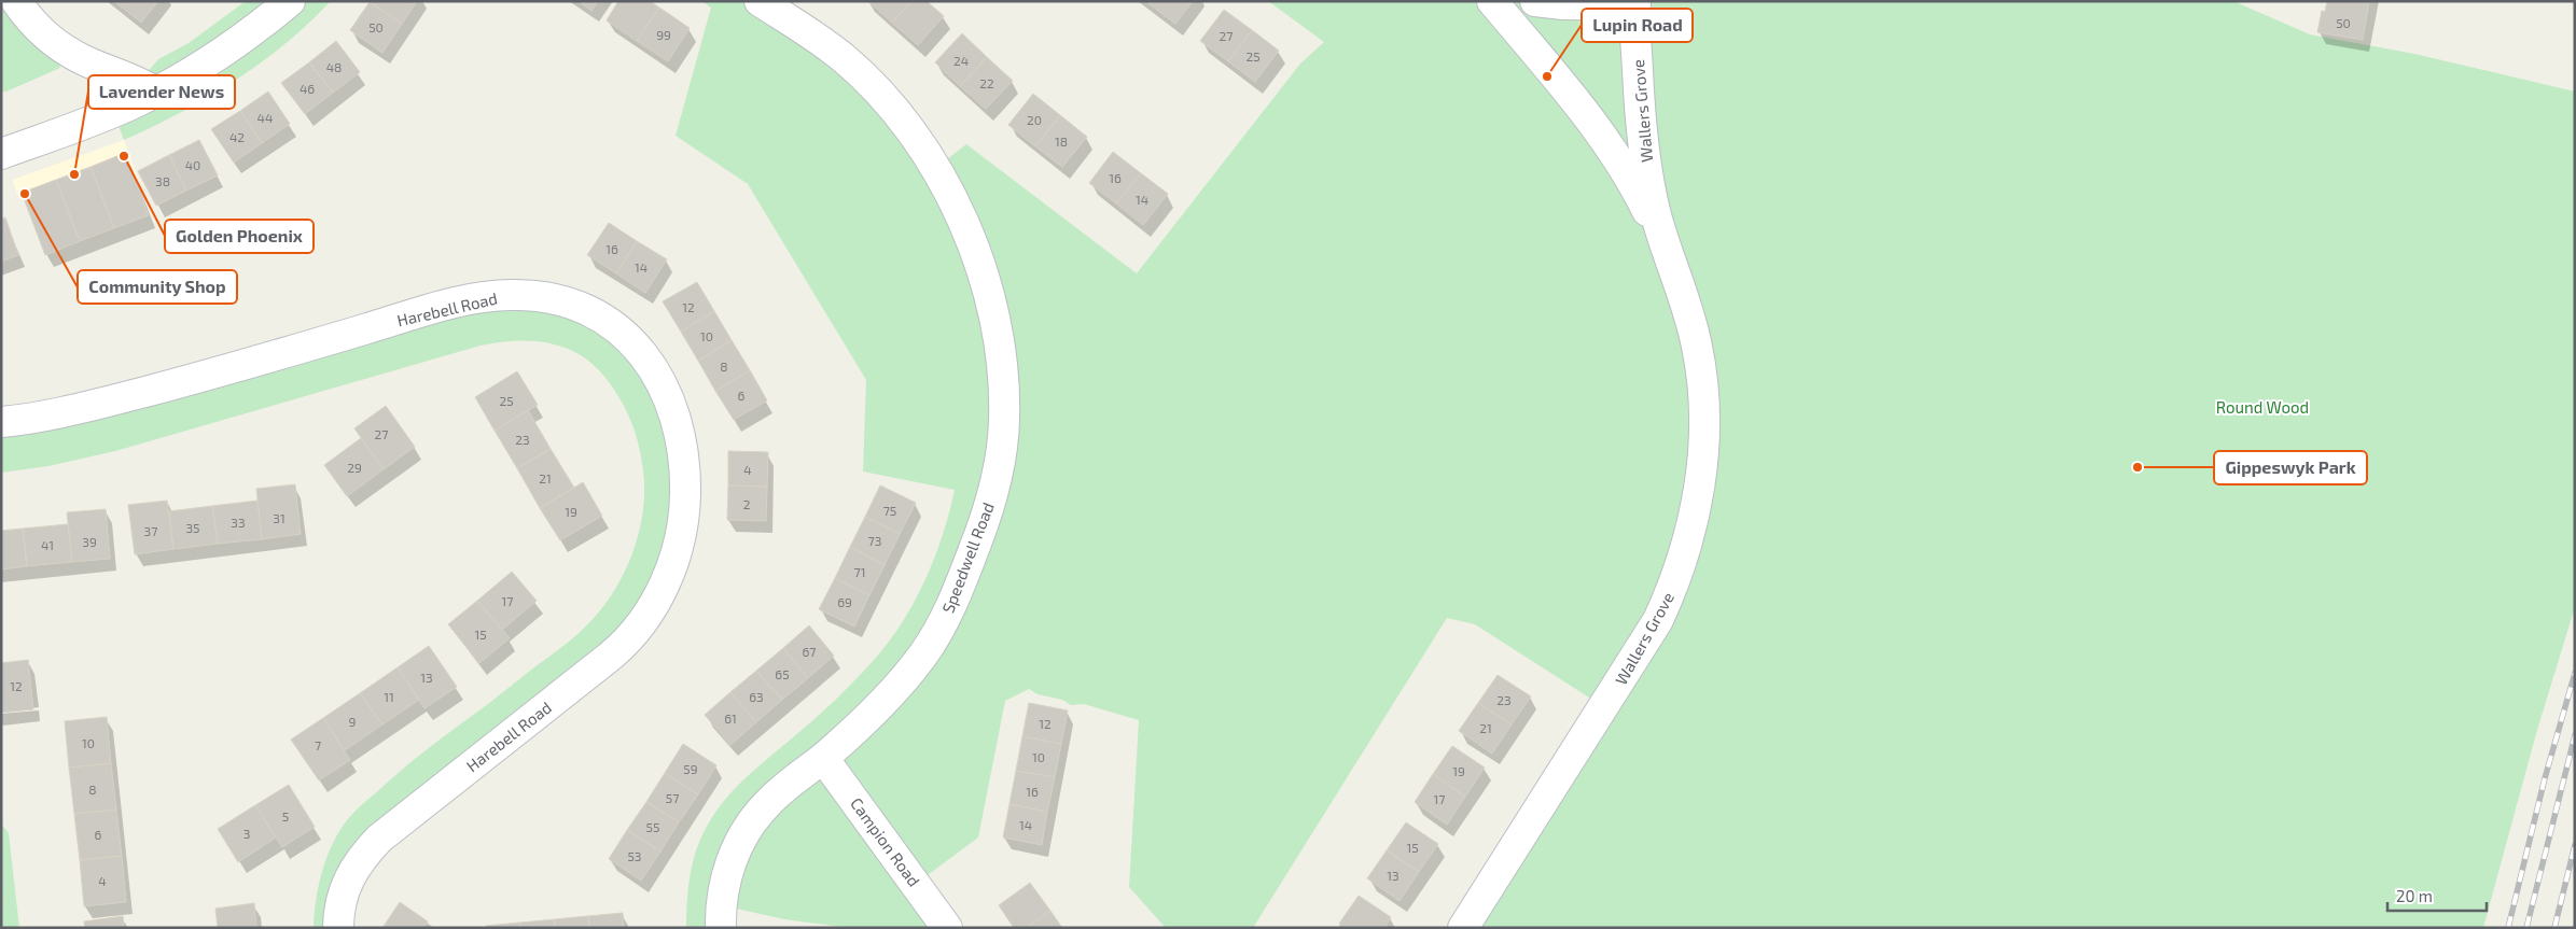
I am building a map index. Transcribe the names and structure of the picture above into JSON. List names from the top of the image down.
{
  "streets": {
    "street": [
      "Wallers Grove",
      "Harebell Road",
      "Speedwell Road",
      "Campion Road"
    ]
  },
  "crossings": [
    ["Speedwell Road", "Campion Road"]
  ],
  "parks": ["Round Wood"],
  "places": [
    "Lupin Road",
    "Golden Phoenix",
    "Lavender News",
    "Community Shop",
    "Gippeswyk Park"
  ],
  "house_numbers": [
    "50",
    "50",
    "99",
    "27",
    "25",
    "24",
    "48",
    "22",
    "46",
    "44",
    "20",
    "42",
    "18",
    "40",
    "16",
    "38",
    "14",
    "16",
    "14",
    "12",
    "10",
    "8",
    "6",
    "25",
    "27",
    "23",
    "29",
    "4",
    "21",
    "2",
    "75",
    "19",
    "31",
    "33",
    "35",
    "37",
    "73",
    "39",
    "41",
    "71",
    "17",
    "69",
    "15",
    "67",
    "65",
    "13",
    "12",
    "11",
    "63",
    "23",
    "61",
    "9",
    "12",
    "21",
    "10",
    "7",
    "10",
    "59",
    "19",
    "8",
    "16",
    "57",
    "17",
    "5",
    "14",
    "55",
    "3",
    "6",
    "15",
    "53",
    "13",
    "4"
  ],
  "scale_bar": "20 m"
}
